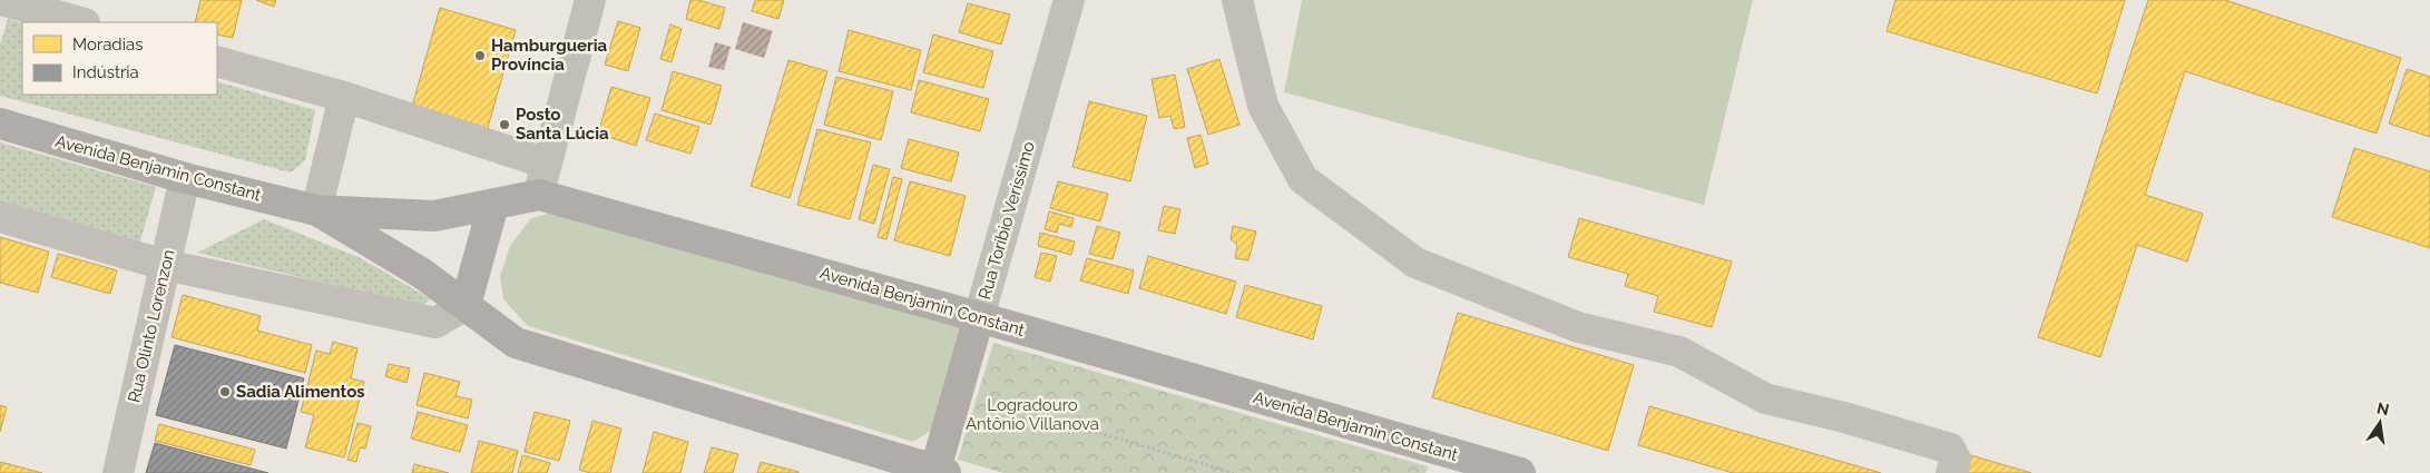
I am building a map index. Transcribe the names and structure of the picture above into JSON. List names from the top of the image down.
{
  "streets": {
    "main road": ["Avenida Benjamin Constant", "Rua Toríbio Veríssimo"],
    "street": ["Rua Olinto Lorenzon"]
  },
  "crossings": [
    ["Avenida Benjamin Constant", "Rua Toríbio Veríssimo"],
    ["Avenida Benjamin Constant", "Rua Olinto Lorenzon"]
  ],
  "parks": ["Logradouro Antônio Villanova"],
  "places": ["Hamburgueria Província", "Posto Santa Lúcia", "Sadia Alimentos"],
  "legend": ["Moradias", "Indústria"],
  "north": "top"
}
